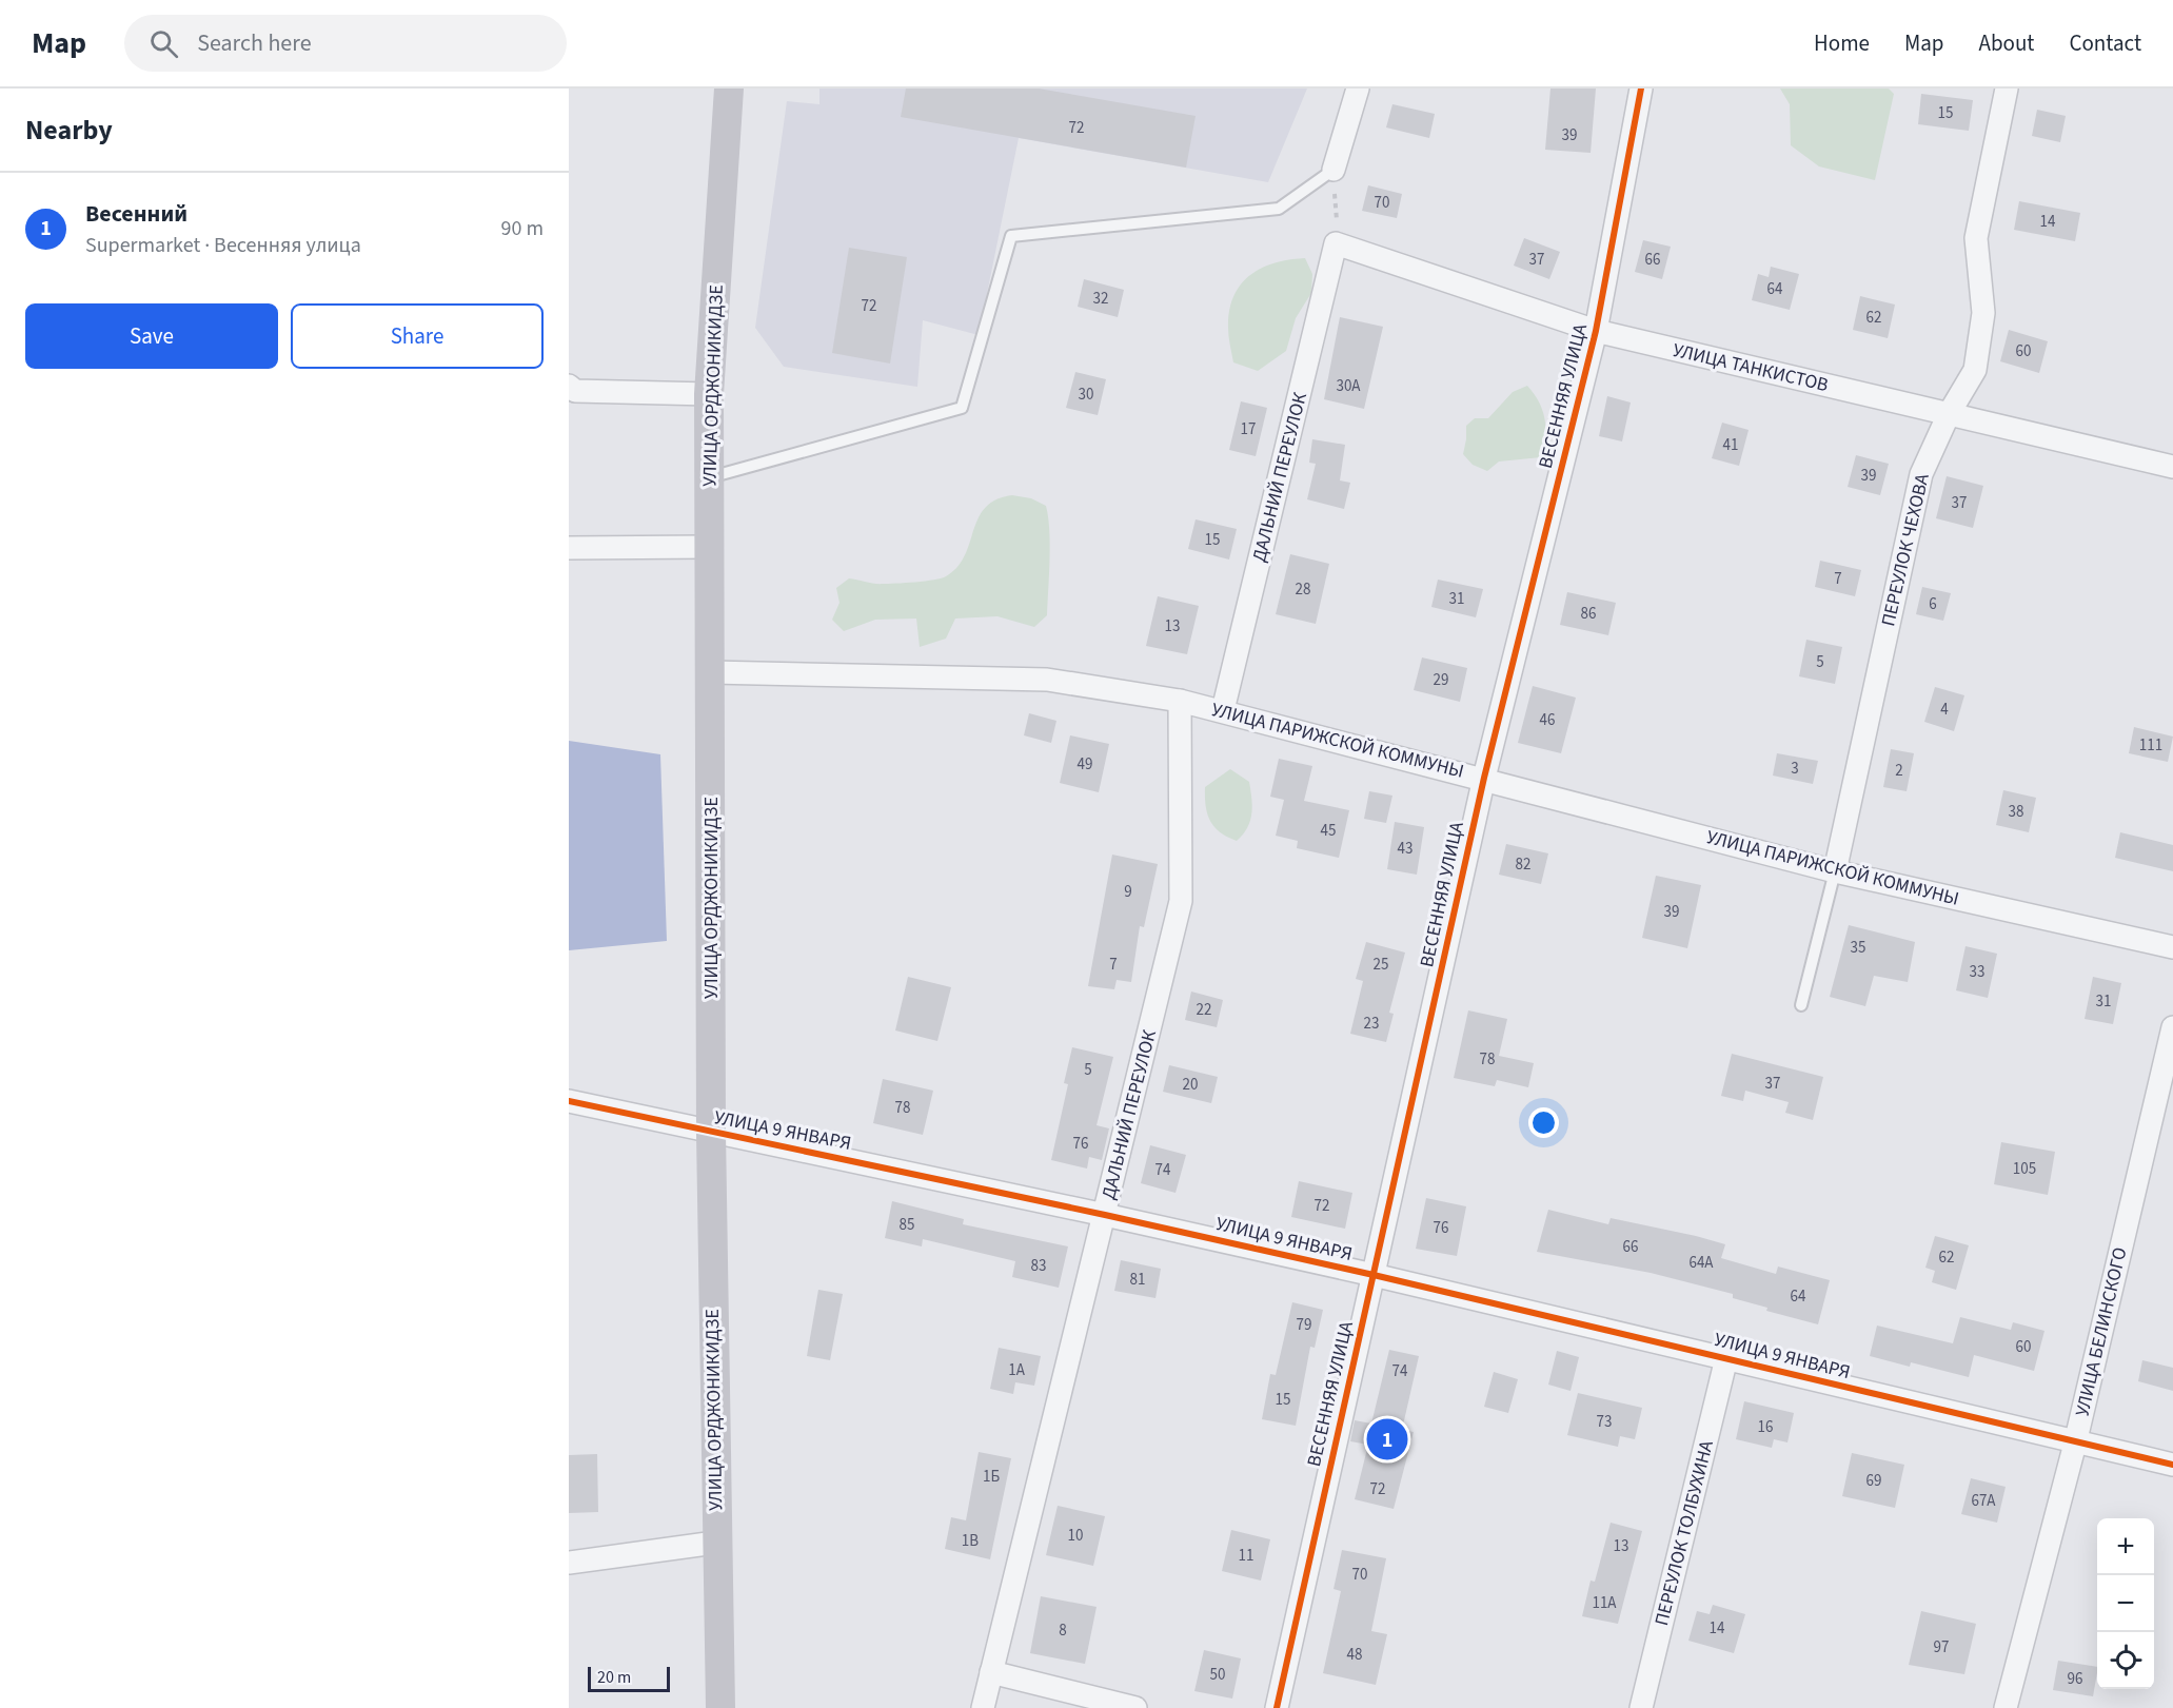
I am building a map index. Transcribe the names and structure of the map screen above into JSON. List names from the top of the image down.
{
  "streets": {
    "main road": ["УЛИЦА ОРДЖОНИКИДЗЕ"],
    "street": [
      "УЛИЦА ТАНКИСТОВ",
      "ВЕСЕННЯЯ УЛИЦА",
      "ДАЛЬНИЙ ПЕРЕУЛОК",
      "ПЕРЕУЛОК ЧЕХОВА",
      "УЛИЦА ПАРИЖСКОЙ КОММУНЫ",
      "УЛИЦА 9 ЯНВАРЯ",
      "УЛИЦА БЕЛИНСКОГО",
      "ПЕРЕУЛОК ТОЛБУХИНА"
    ]
  },
  "crossings": [
    ["УЛИЦА ТАНКИСТОВ", "ВЕСЕННЯЯ УЛИЦА"],
    ["УЛИЦА ТАНКИСТОВ", "ДАЛЬНИЙ ПЕРЕУЛОК"],
    ["УЛИЦА ТАНКИСТОВ", "ПЕРЕУЛОК ЧЕХОВА"],
    ["УЛИЦА ОРДЖОНИКИДЗЕ", "УЛИЦА ПАРИЖСКОЙ КОММУНЫ"],
    ["УЛИЦА ОРДЖОНИКИДЗЕ", "УЛИЦА 9 ЯНВАРЯ"],
    ["ВЕСЕННЯЯ УЛИЦА", "УЛИЦА ПАРИЖСКОЙ КОММУНЫ"],
    ["ВЕСЕННЯЯ УЛИЦА", "УЛИЦА 9 ЯНВАРЯ"],
    ["ДАЛЬНИЙ ПЕРЕУЛОК", "УЛИЦА ПАРИЖСКОЙ КОММУНЫ"],
    ["ДАЛЬНИЙ ПЕРЕУЛОК", "УЛИЦА 9 ЯНВАРЯ"],
    ["ПЕРЕУЛОК ЧЕХОВА", "УЛИЦА ПАРИЖСКОЙ КОММУНЫ"],
    ["УЛИЦА 9 ЯНВАРЯ", "УЛИЦА БЕЛИНСКОГО"],
    ["УЛИЦА 9 ЯНВАРЯ", "ПЕРЕУЛОК ТОЛБУХИНА"]
  ],
  "house_numbers": [
    "15",
    "72",
    "39",
    "70",
    "14",
    "37",
    "66",
    "64",
    "32",
    "72",
    "62",
    "60",
    "30А",
    "30",
    "17",
    "41",
    "39",
    "37",
    "15",
    "7",
    "28",
    "31",
    "6",
    "86",
    "13",
    "5",
    "29",
    "4",
    "46",
    "111",
    "49",
    "3",
    "2",
    "38",
    "45",
    "43",
    "82",
    "9",
    "39",
    "35",
    "7",
    "25",
    "33",
    "31",
    "22",
    "23",
    "78",
    "5",
    "37",
    "20",
    "78",
    "76",
    "105",
    "74",
    "72",
    "85",
    "76",
    "66",
    "62",
    "64А",
    "83",
    "81",
    "64",
    "79",
    "60",
    "1А",
    "74",
    "15",
    "73",
    "16",
    "1Б",
    "69",
    "72",
    "67А",
    "10",
    "1В",
    "13",
    "11",
    "70",
    "11А",
    "14",
    "8",
    "97",
    "48",
    "50",
    "96"
  ],
  "scale_bar": "20 m",
  "page": {
    "header": "Map",
    "search": "Search here",
    "nav": [
      "Home",
      "Map",
      "About",
      "Contact"
    ],
    "heading": "Nearby",
    "list": [
      {
        "mark": "1",
        "name": "Весенний",
        "note": "Supermarket · Весенняя улица",
        "value": "90 m"
      }
    ],
    "buttons": ["Save", "Share"],
    "pins": "1",
    "map_buttons": ["+", "−"],
    "scale": "20 m"
  }
}
